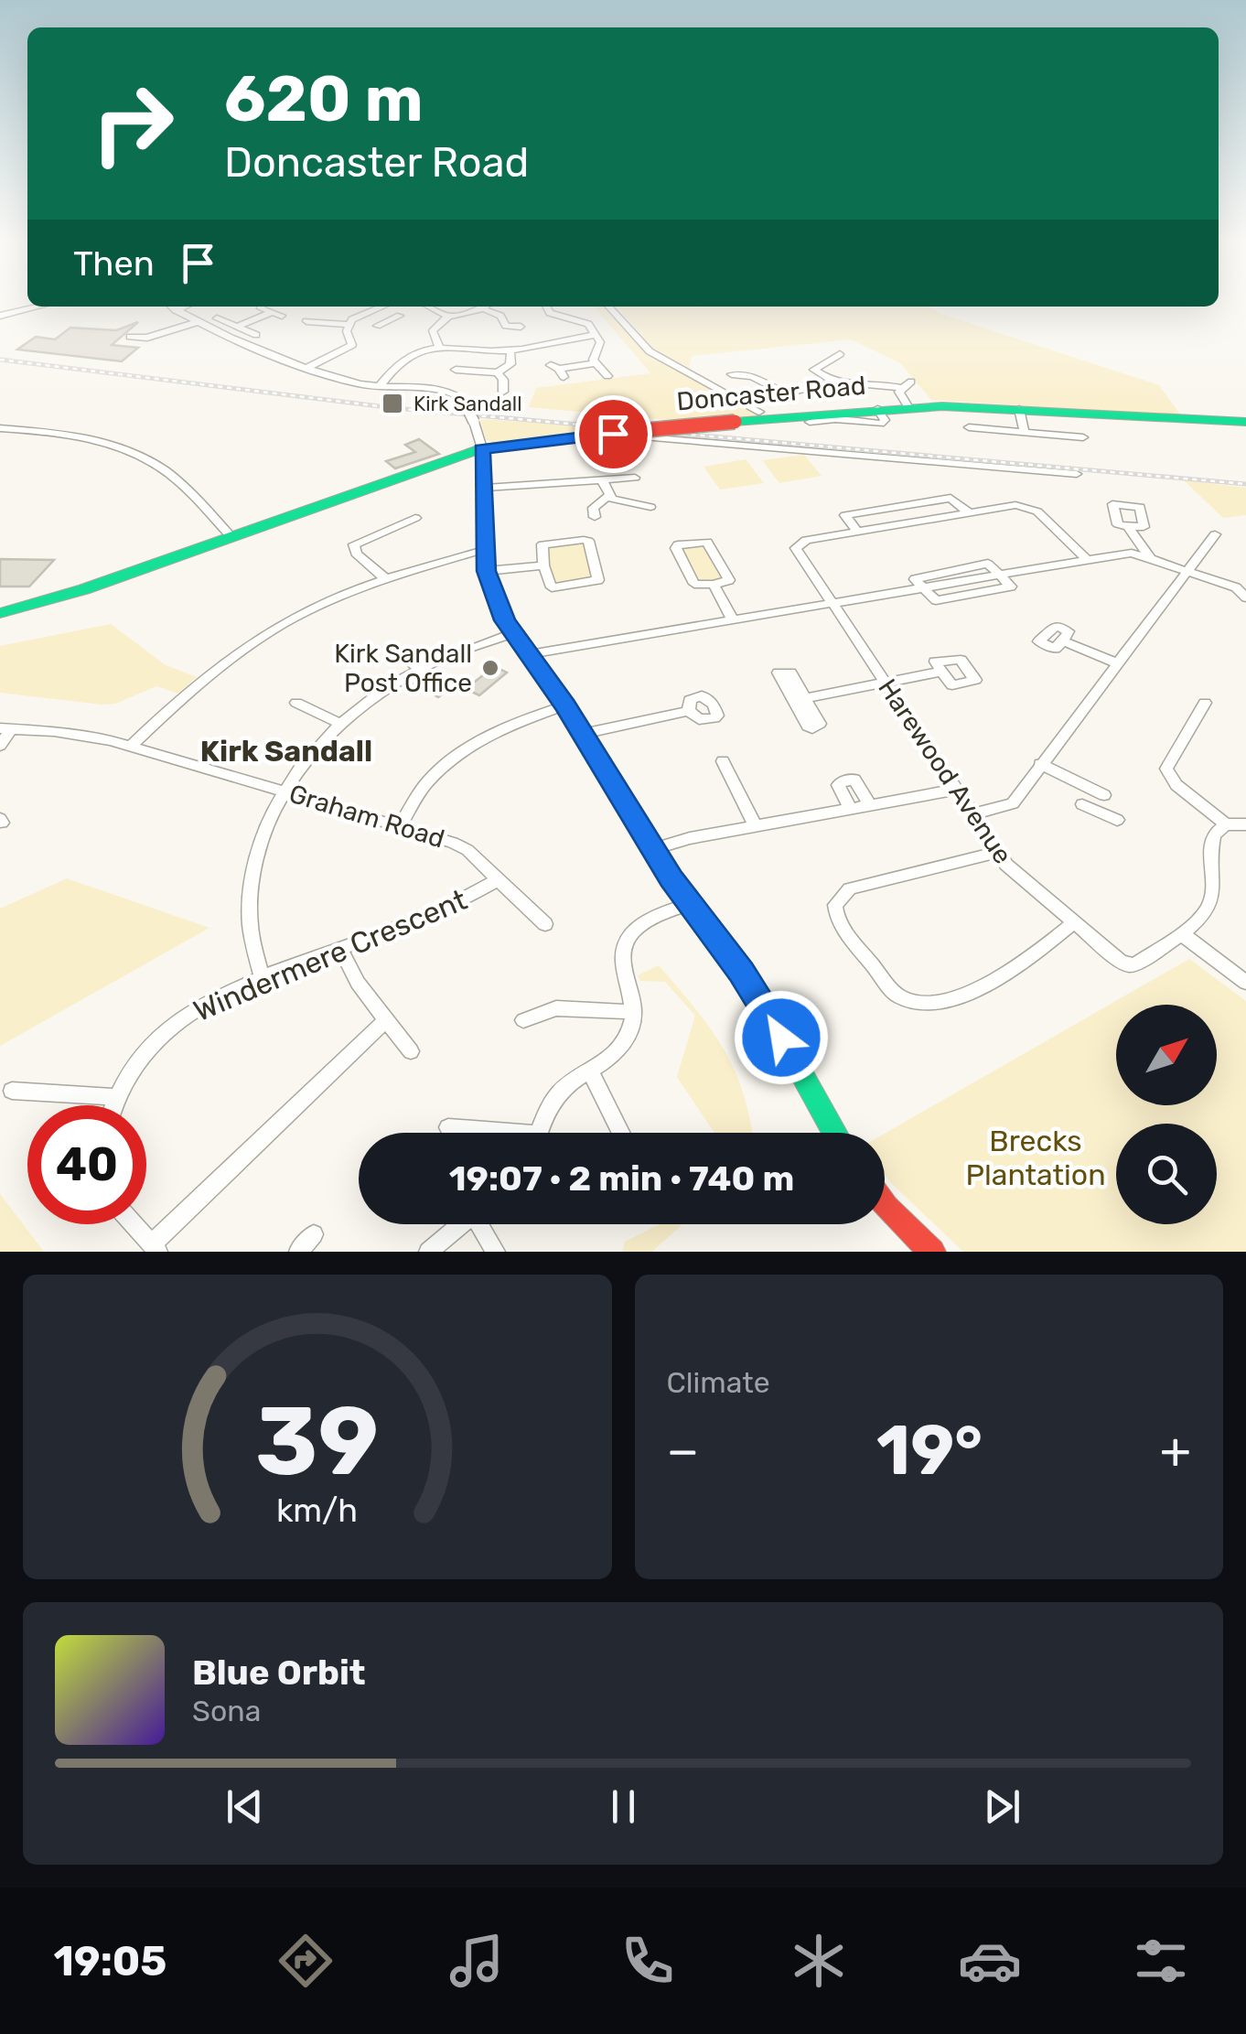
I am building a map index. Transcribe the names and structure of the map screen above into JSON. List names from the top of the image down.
{
  "streets": {
    "street": [
      "Doncaster Road",
      "Harewood Avenue",
      "Graham Road",
      "Windermere Crescent"
    ]
  },
  "crossings": [
    ["Graham Road", "Windermere Crescent"]
  ],
  "districts": ["Kirk Sandall"],
  "parks": ["Brecks Plantation"],
  "places": {
    "transit": ["Kirk Sandall"],
    "other": ["Kirk Sandall Post Office"]
  },
  "north": "top right",
  "page": {
    "turn": ["620 m", "Doncaster Road"],
    "then": "Then",
    "limit": "40",
    "trip": "19:07 · 2 min · 740 m",
    "tile": "Climate",
    "heat": ["−", "19°", "+"],
    "song": ["Blue Orbit", "Sona"],
    "tabs": "19:05",
    "gauge": ["39", "km/h"]
  }
}
